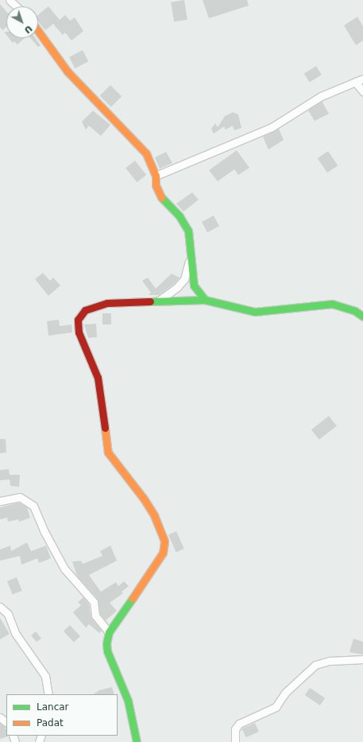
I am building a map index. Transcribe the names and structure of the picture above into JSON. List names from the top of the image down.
{
  "legend": ["Lancar", "Padat"],
  "north": "bottom right"
}
